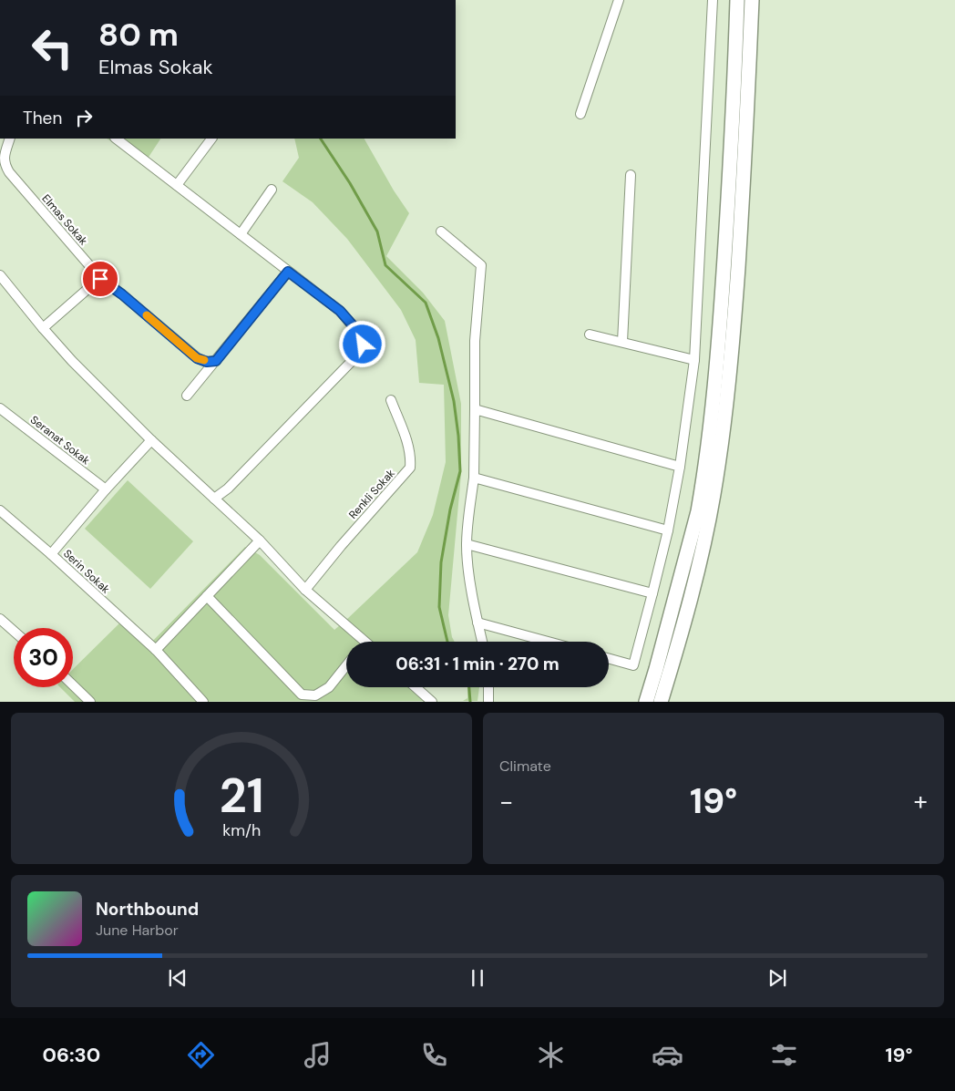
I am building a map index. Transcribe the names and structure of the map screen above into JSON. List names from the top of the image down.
{
  "streets": {
    "street": [
      "Elmas Sokak",
      "Seranat Sokak",
      "Renkli Sokak",
      "Serin Sokak"
    ]
  },
  "page": {
    "turn": ["80 m", "Elmas Sokak"],
    "then": "Then",
    "limit": "30",
    "trip": "06:31 · 1 min · 270 m",
    "tile": "Climate",
    "heat": ["−", "19°", "+"],
    "song": ["Northbound", "June Harbor"],
    "tabs": ["06:30", "19°"],
    "gauge": ["21", "km/h"]
  }
}
